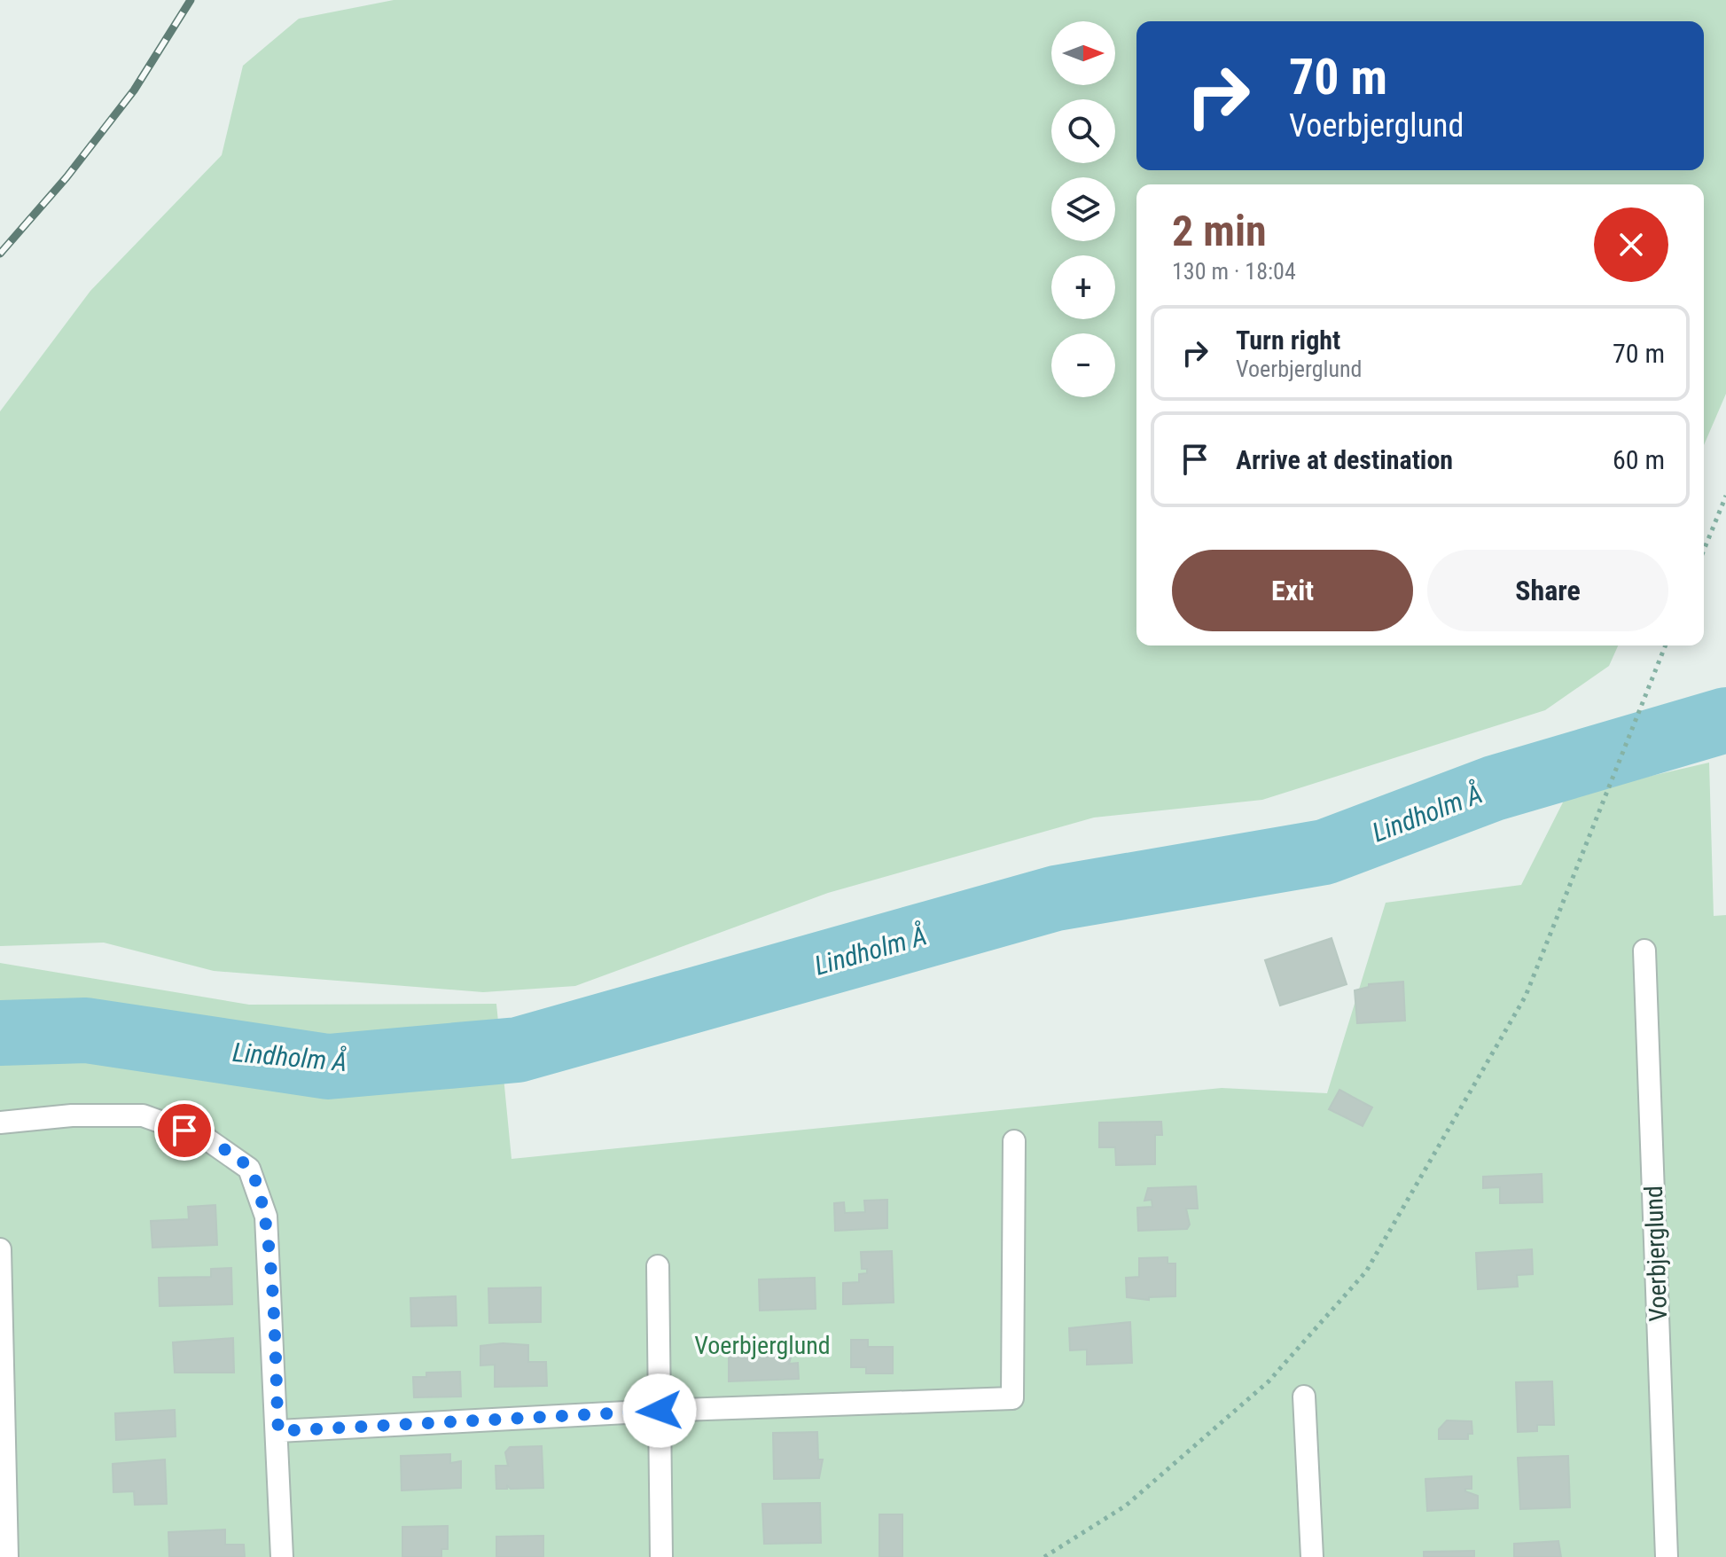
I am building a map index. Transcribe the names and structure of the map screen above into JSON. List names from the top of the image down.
{
  "streets": {
    "street": ["Voerbjerglund"]
  },
  "water": ["Lindholm Å"],
  "parks": ["Voerbjerglund"],
  "north": "right",
  "page": {
    "map_buttons": ["+", "−"],
    "turn": ["70 m", "Voerbjerglund"],
    "heading": ["2 min", "130 m · 18:04"],
    "list": [
      {
        "name": "Turn right",
        "note": "Voerbjerglund",
        "value": "70 m"
      },
      {
        "name": "Arrive at destination",
        "value": "60 m"
      }
    ],
    "buttons": ["Exit", "Share"]
  }
}
